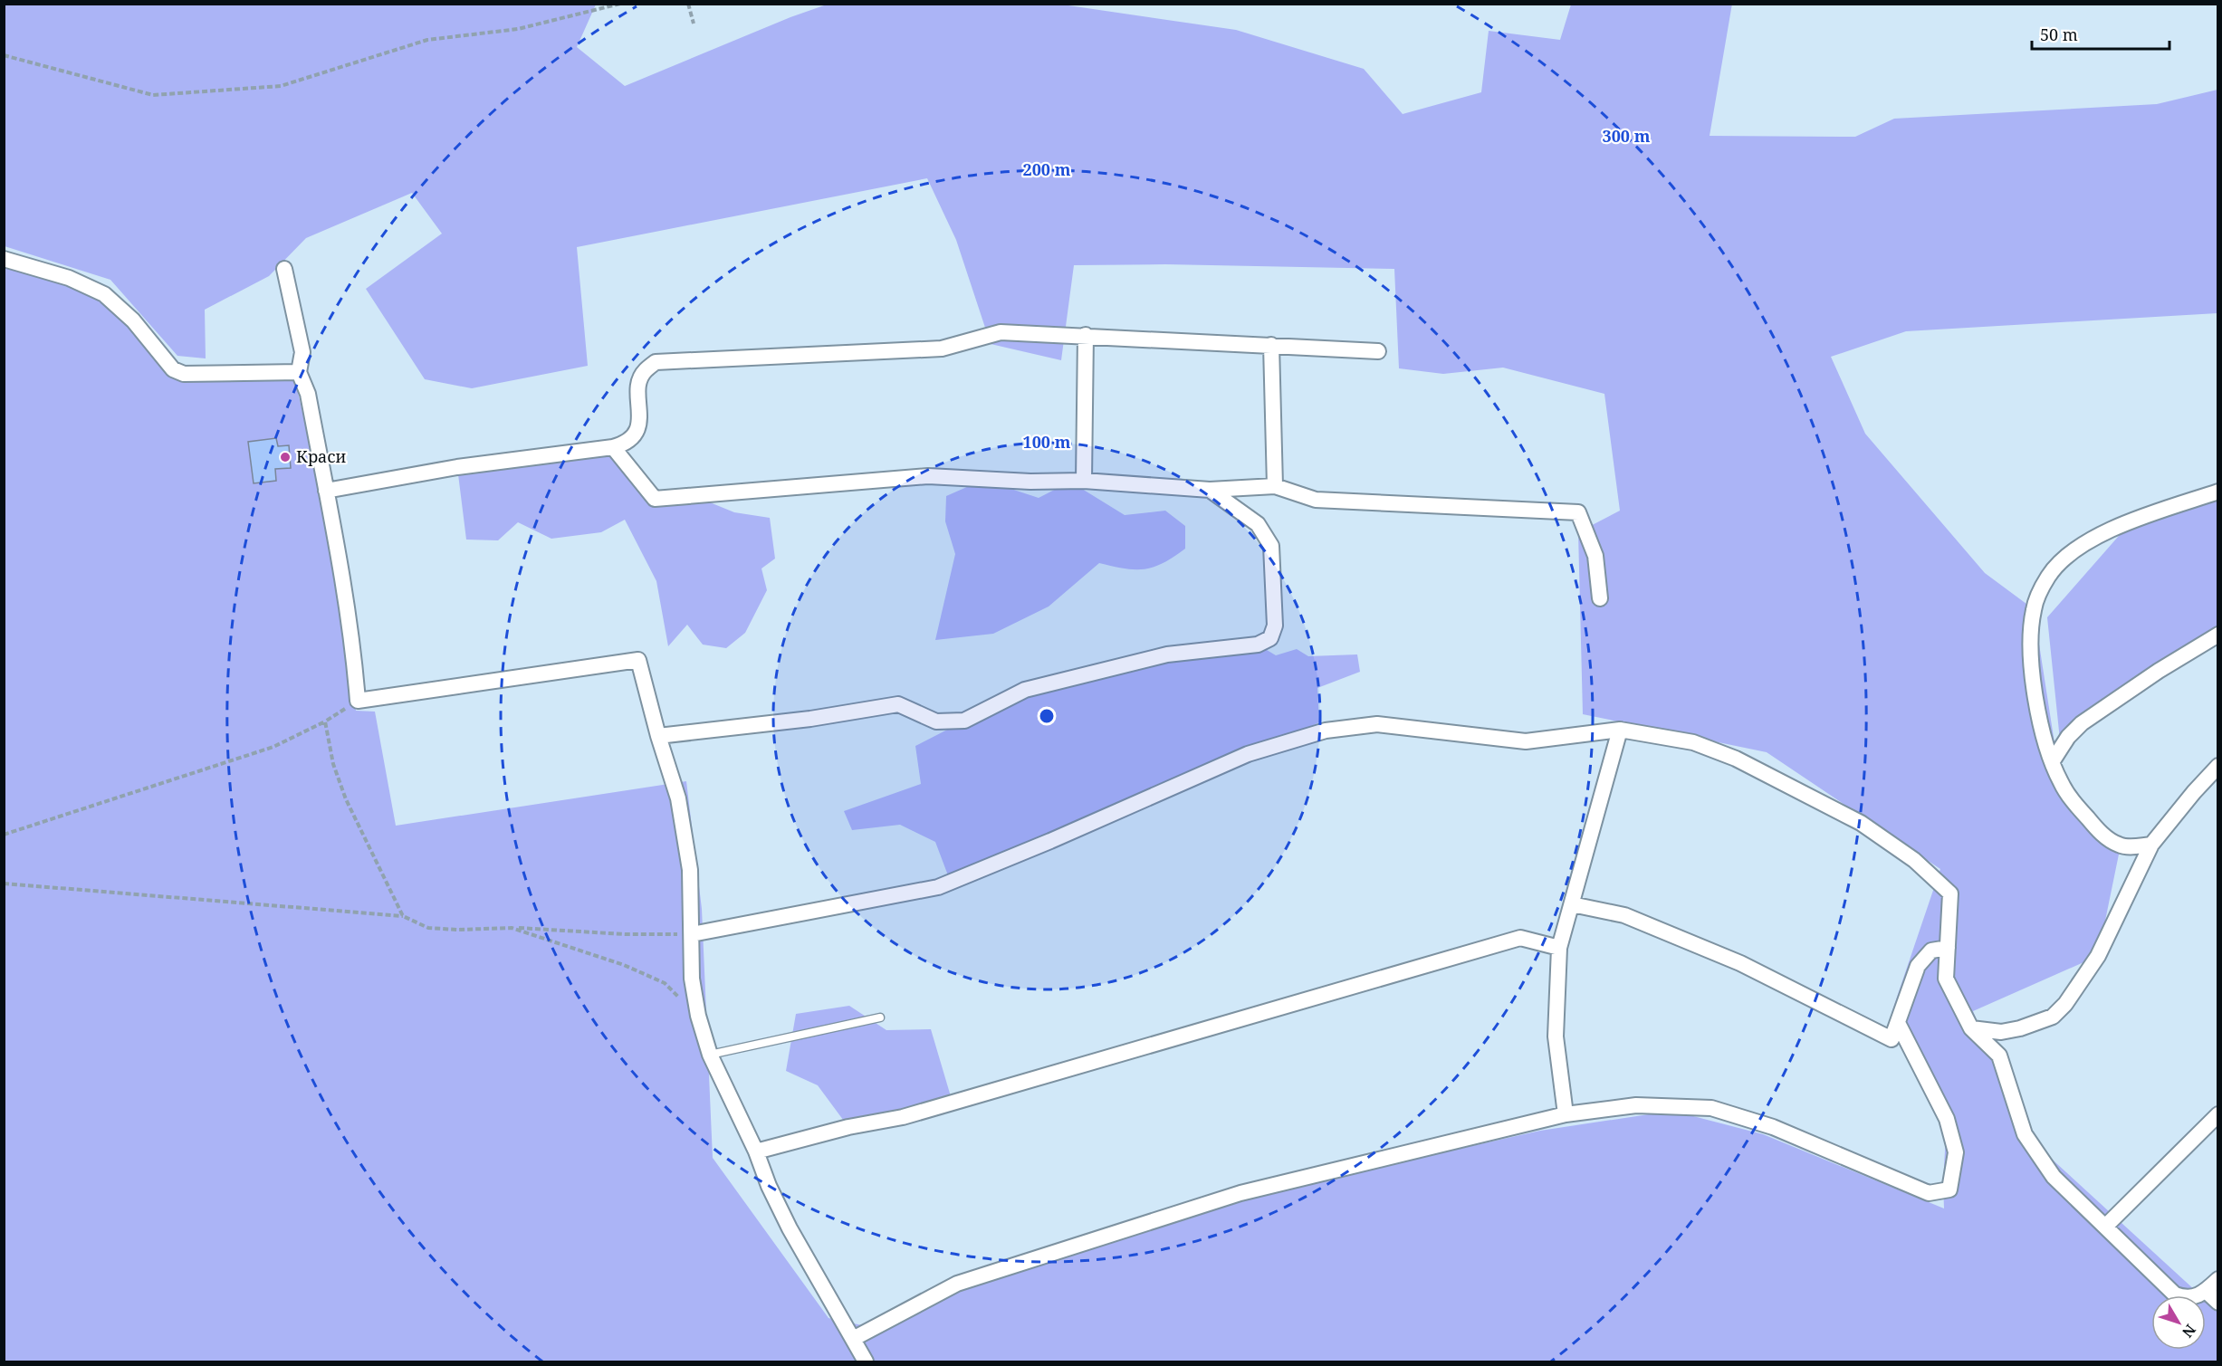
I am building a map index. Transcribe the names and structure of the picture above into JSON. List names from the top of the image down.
{
  "places": ["Краси"],
  "scale_bar": "50 m",
  "north": "bottom right",
  "rings": ["300 m", "200 m", "100 m"]
}
